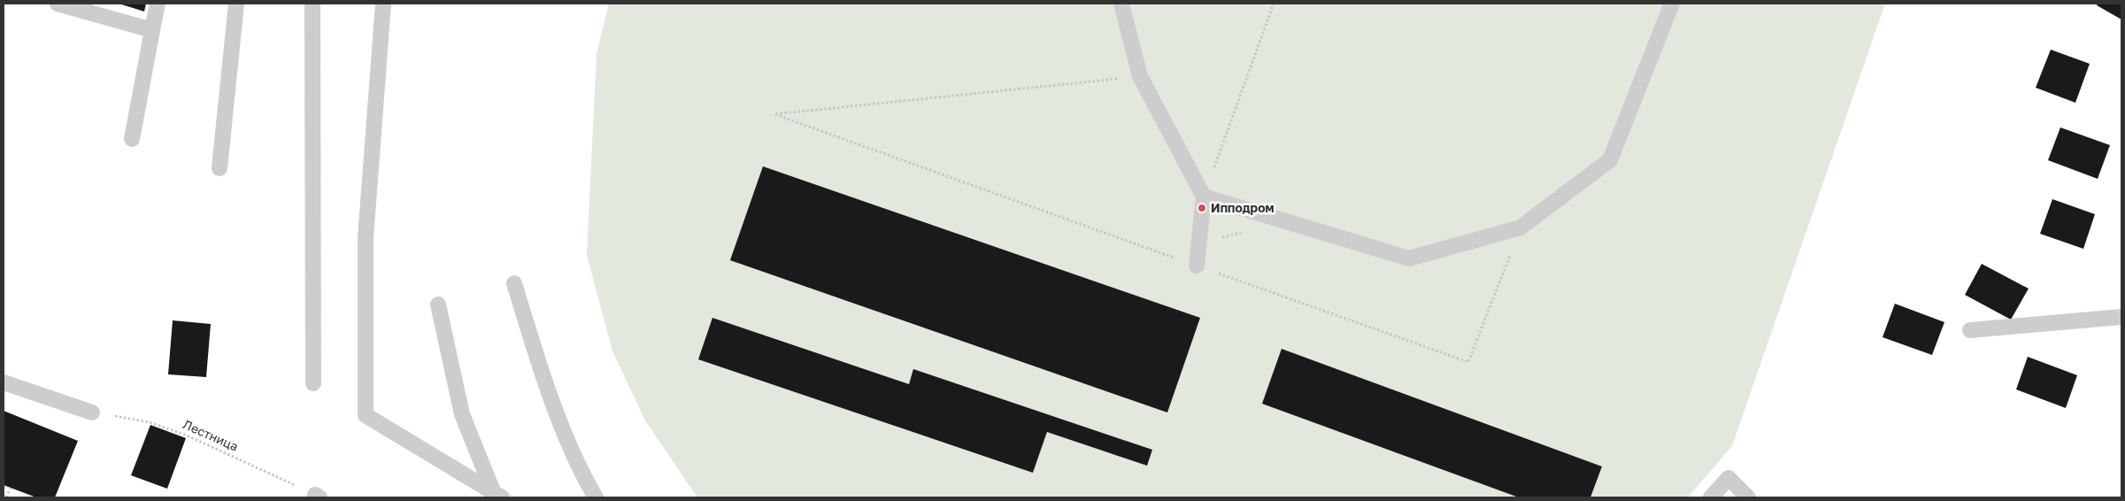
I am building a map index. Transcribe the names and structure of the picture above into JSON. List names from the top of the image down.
{
  "streets": {
    "path": ["Лестница"]
  },
  "places": ["Ипподром"]
}
